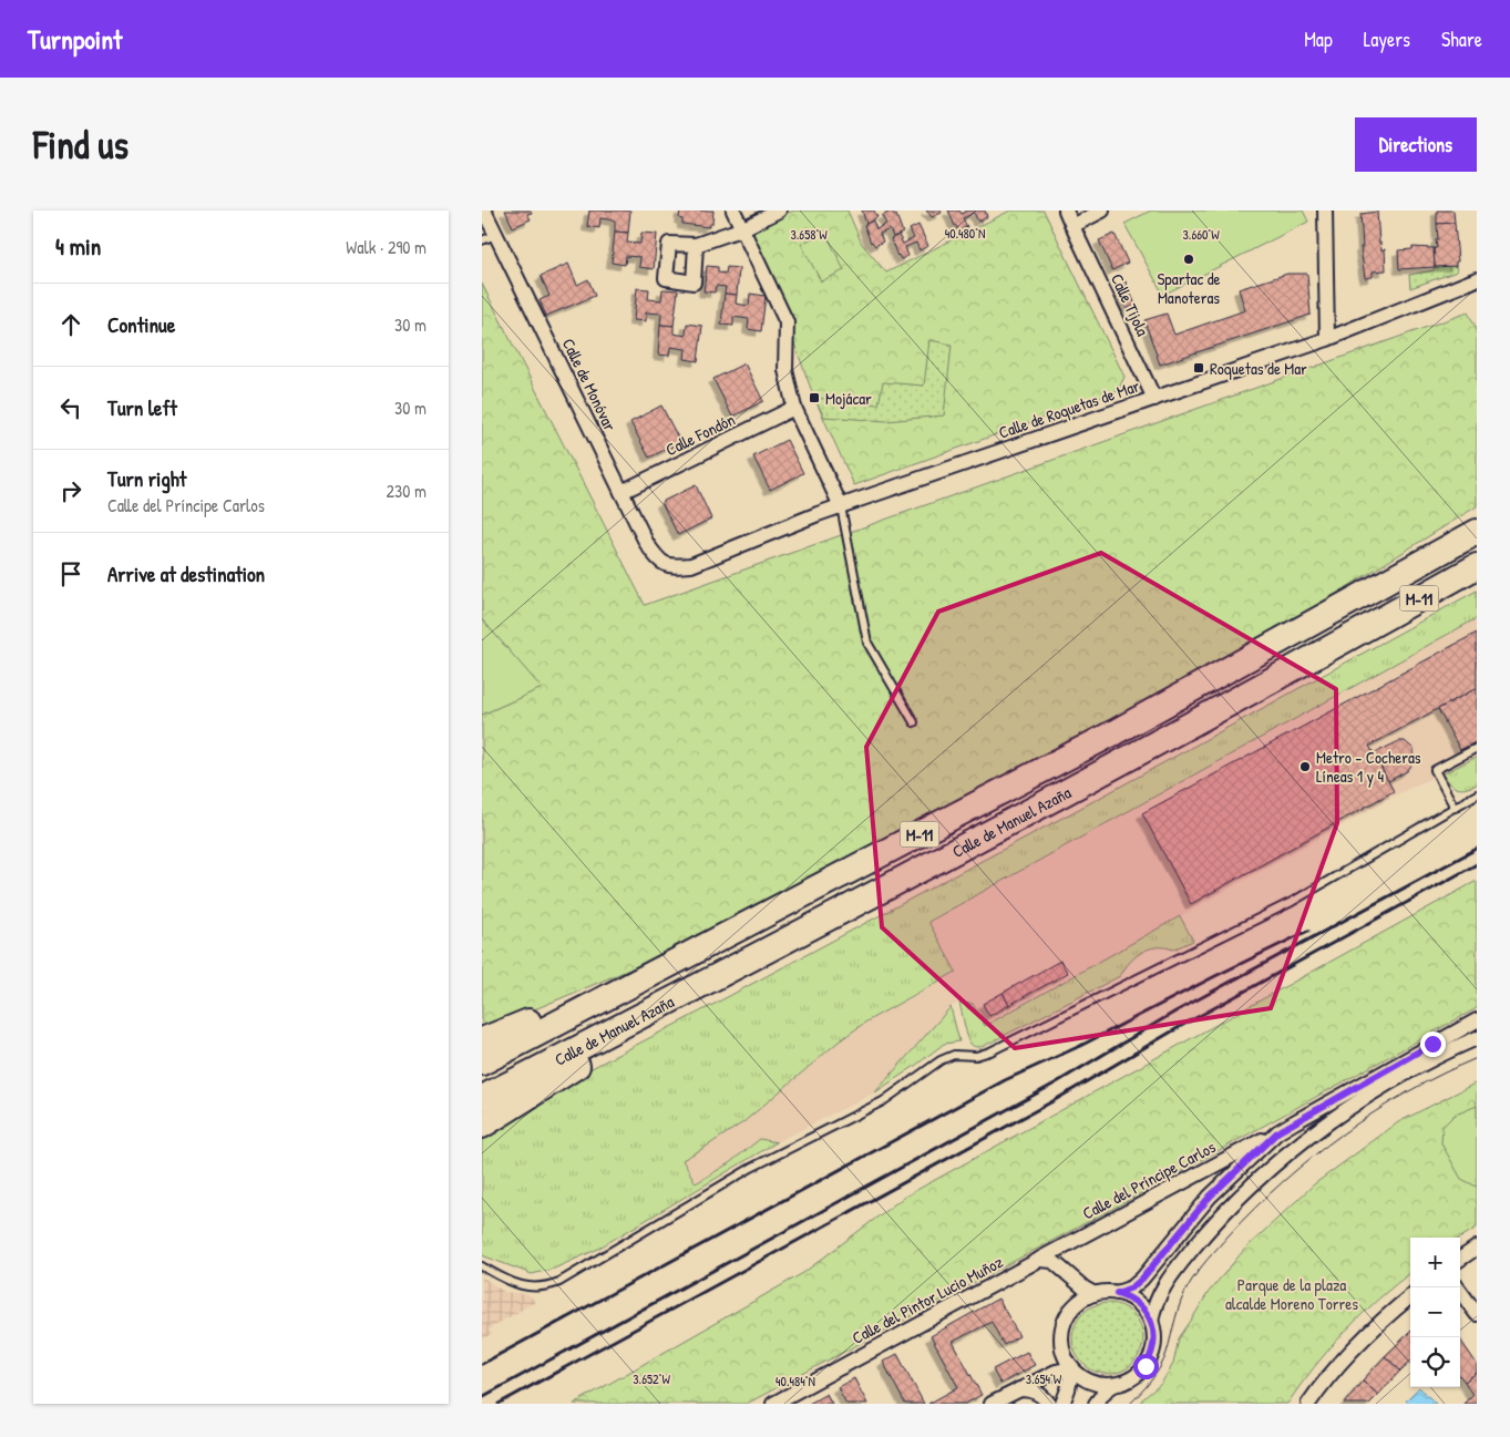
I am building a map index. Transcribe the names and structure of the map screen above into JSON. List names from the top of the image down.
{
  "streets": {
    "highway": ["M-11", "Calle de Manuel Azaña"],
    "street": [
      "Calle Tijola",
      "Calle de Monóvar",
      "Calle de Roquetas de Mar",
      "Calle Fondón",
      "Calle del Príncipe Carlos",
      "Calle del Pintor Lucio Muñoz"
    ]
  },
  "crossings": [
    ["Calle Tijola", "Calle de Roquetas de Mar"],
    ["Calle de Monóvar", "Calle de Roquetas de Mar"],
    ["Calle de Monóvar", "Calle Fondón"],
    ["Calle del Príncipe Carlos", "Calle del Pintor Lucio Muñoz"]
  ],
  "parks": ["Parque de la plaza alcalde Moreno Torres"],
  "places": {
    "other": ["Spartac de Manoteras", "Metro - Cocheras Líneas 1 y 4"],
    "transit": ["Roquetas de Mar", "Mojácar"]
  },
  "page": {
    "header": "Turnpoint",
    "nav": ["Map", "Layers", "Share"],
    "buttons": "Directions",
    "title": "Find us",
    "heading": ["4 min", "Walk · 290 m"],
    "list": [
      ["Continue", "30 m"],
      ["Turn left", "30 m"],
      ["Turn right", "Calle del Príncipe Carlos", "230 m"],
      "Arrive at destination"
    ],
    "map_buttons": ["+", "−"]
  },
  "coordinates": [
    "40.480°N",
    "3.658°W",
    "3.660°W",
    "3.652°W",
    "3.654°W",
    "40.484°N"
  ]
}
